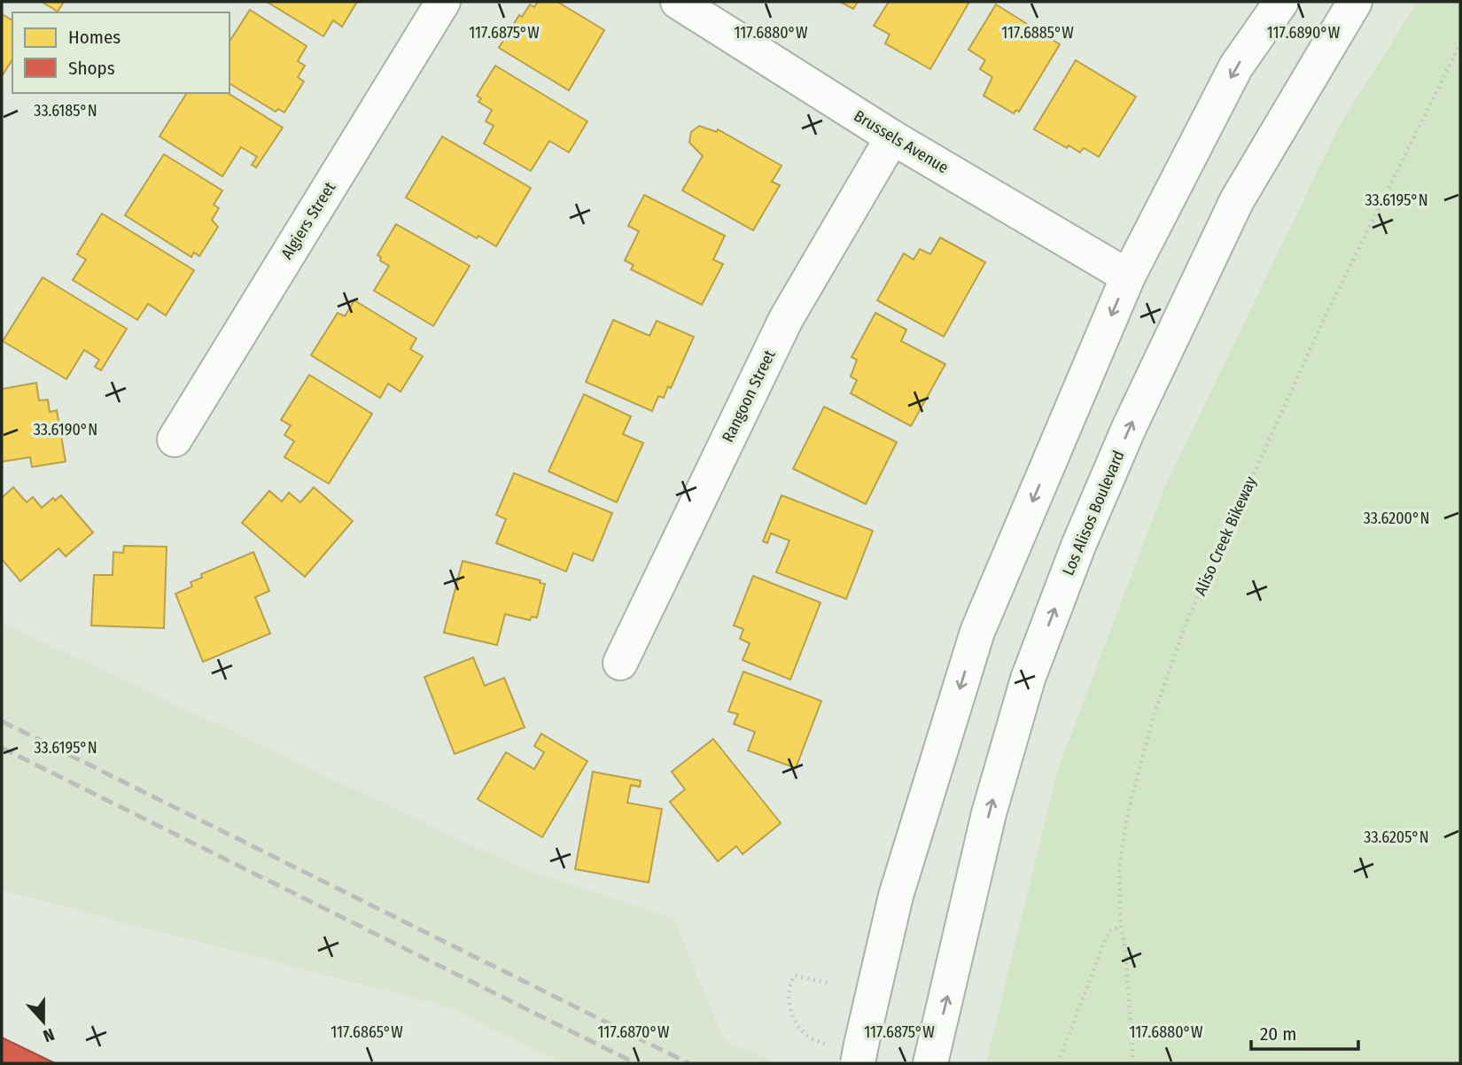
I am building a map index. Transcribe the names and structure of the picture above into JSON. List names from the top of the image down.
{
  "streets": {
    "main road": [
      "Brussels Avenue",
      "Algiers Street",
      "Rangoon Street",
      "Los Alisos Boulevard"
    ],
    "path": ["Aliso Creek Bikeway"]
  },
  "crossings": [
    ["Brussels Avenue", "Rangoon Street"]
  ],
  "legend": ["Homes", "Shops"],
  "scale_bar": "20 m",
  "north": "bottom",
  "coordinates": [
    "117.6885°W",
    "117.6890°W",
    "117.6875°W",
    "117.6880°W",
    "33.6185°N",
    "33.6195°N",
    "33.6190°N",
    "33.6200°N",
    "33.6205°N",
    "117.6865°W",
    "117.6870°W"
  ]
}
